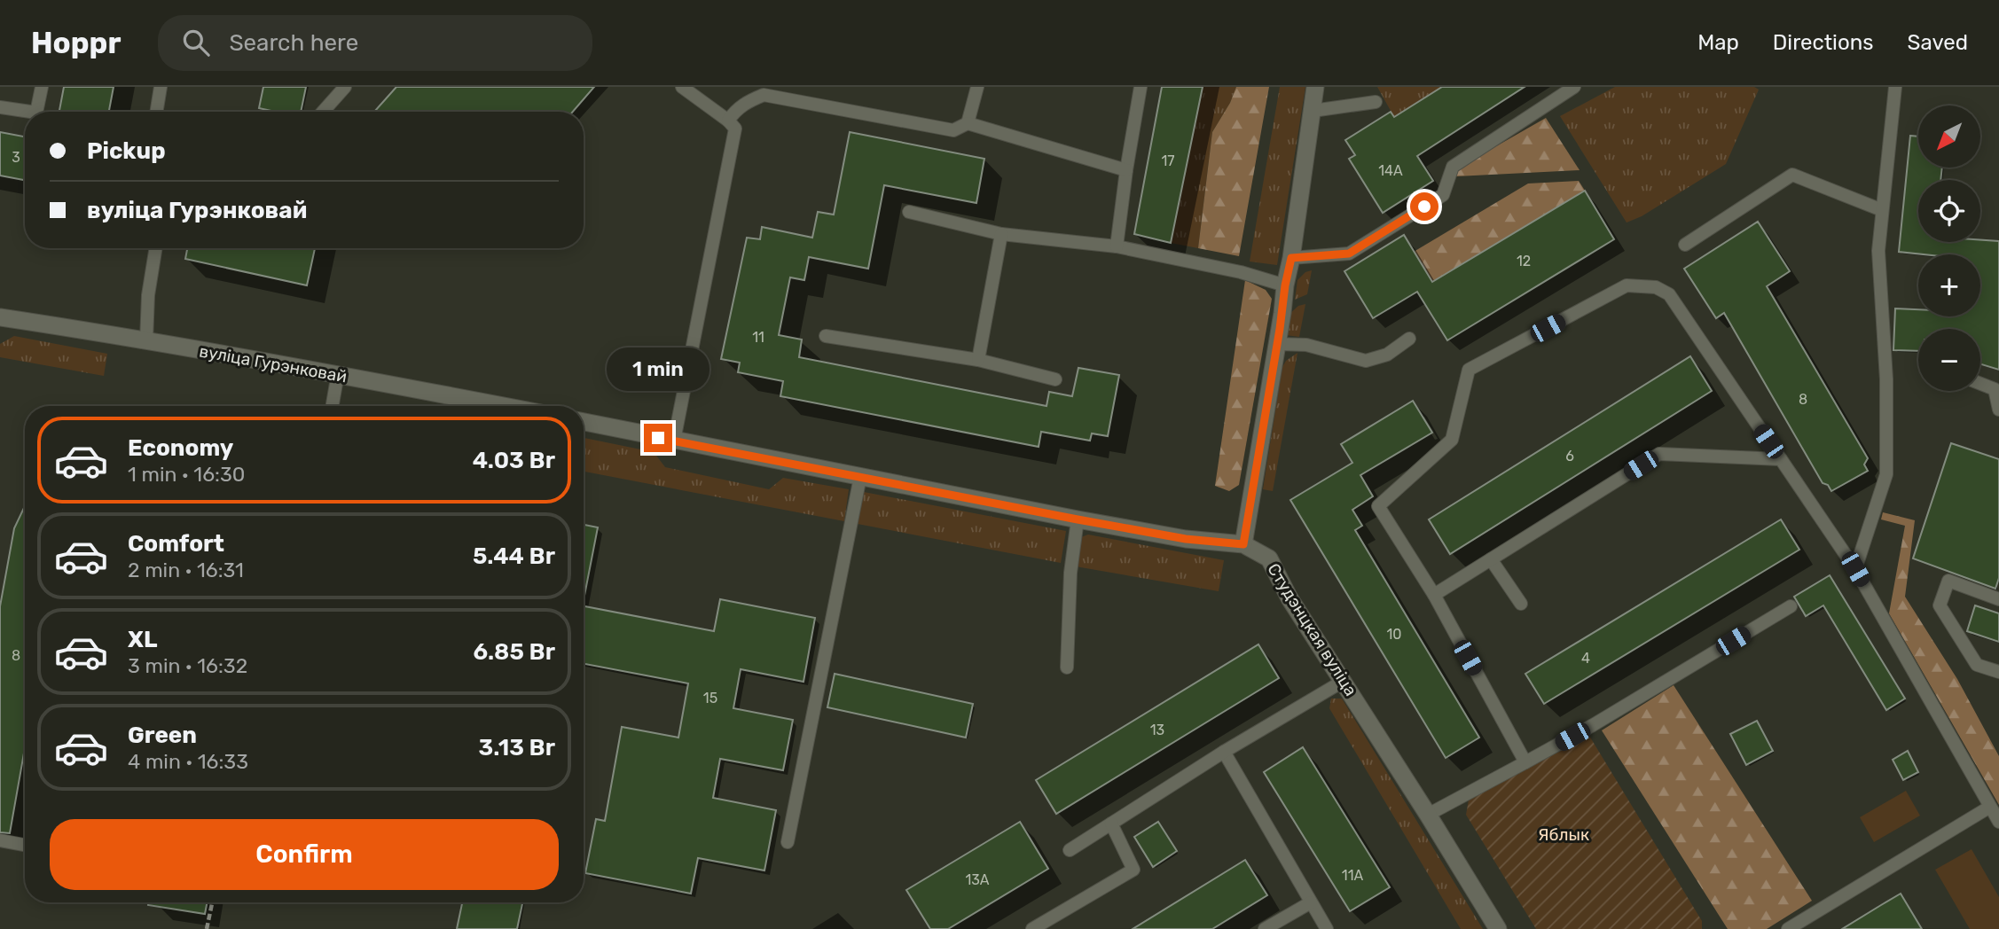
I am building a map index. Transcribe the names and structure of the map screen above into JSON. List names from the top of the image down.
{
  "streets": {
    "street": ["вуліца Гурэнковай", "Студэнцкая вуліца"]
  },
  "parks": ["Яблык"],
  "house_numbers": [
    "3",
    "17",
    "14А",
    "12",
    "11",
    "8",
    "6",
    "10",
    "8",
    "4",
    "15",
    "13",
    "11А",
    "13А"
  ],
  "north": "bottom left",
  "page": {
    "header": "Hoppr",
    "search": "Search here",
    "nav": ["Map", "Directions", "Saved"],
    "map_buttons": ["+", "−"],
    "banner": ["Pickup", "вуліца Гурэнковай"],
    "bubble": "1 min",
    "list": [
      {
        "name": "Economy",
        "note": "1 min · 16:30",
        "value": "4.03 Br"
      },
      {
        "name": "Comfort",
        "note": "2 min · 16:31",
        "value": "5.44 Br"
      },
      {
        "name": "XL",
        "note": "3 min · 16:32",
        "value": "6.85 Br"
      },
      {
        "name": "Green",
        "note": "4 min · 16:33",
        "value": "3.13 Br"
      }
    ],
    "buttons": "Confirm"
  }
}
